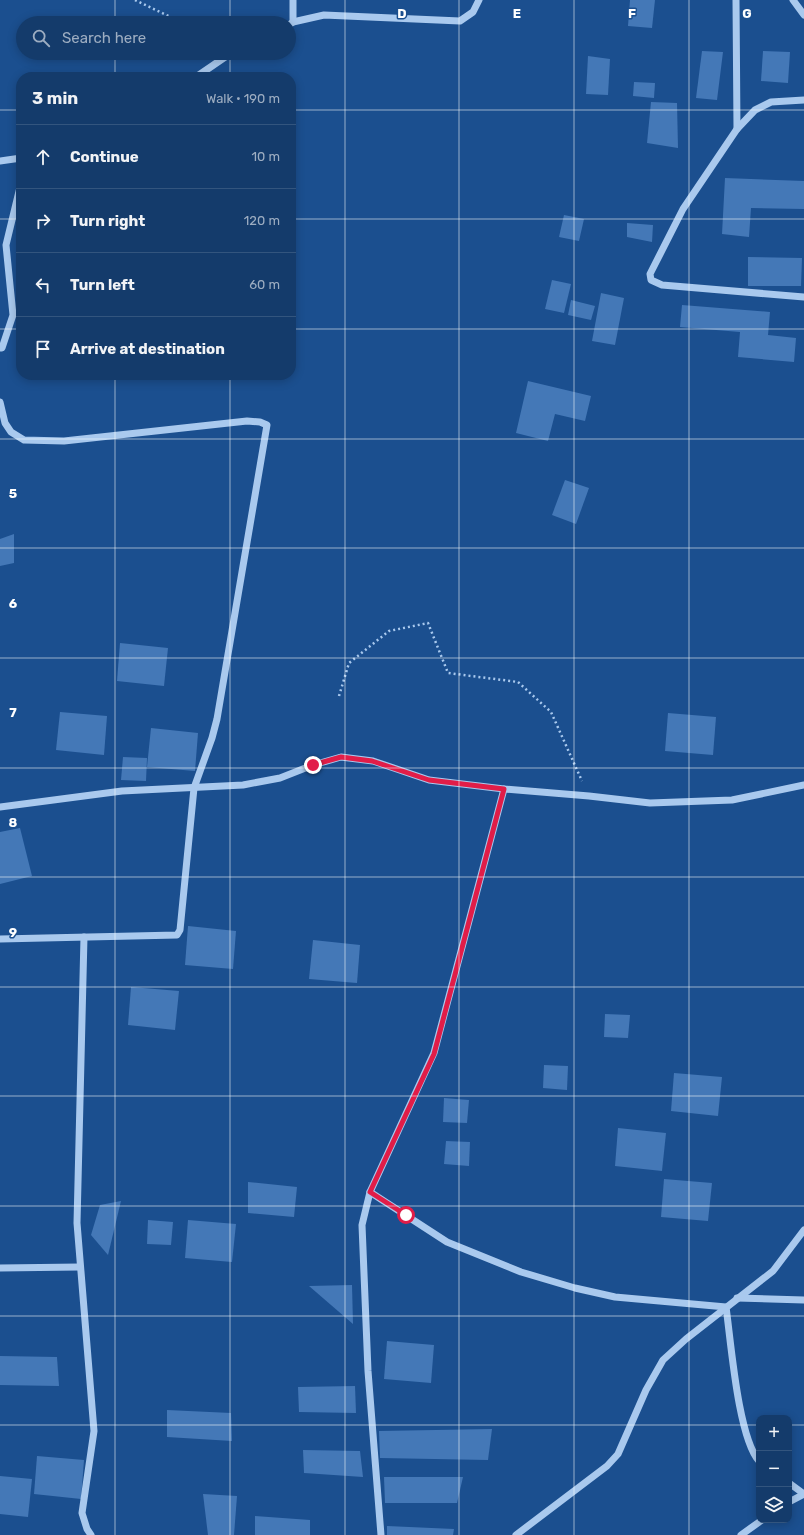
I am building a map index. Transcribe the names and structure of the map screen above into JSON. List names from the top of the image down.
{
  "page": {
    "search": "Search here",
    "heading": ["3 min", "Walk · 190 m"],
    "list": [
      ["Continue", "10 m"],
      ["Turn right", "120 m"],
      ["Turn left", "60 m"],
      "Arrive at destination"
    ],
    "map_buttons": ["+", "−"]
  },
  "grid": {
    "columns": [
      "D",
      "E",
      "F",
      "G"
    ],
    "rows": [
      "5",
      "6",
      "7",
      "8",
      "9"
    ]
  }
}
